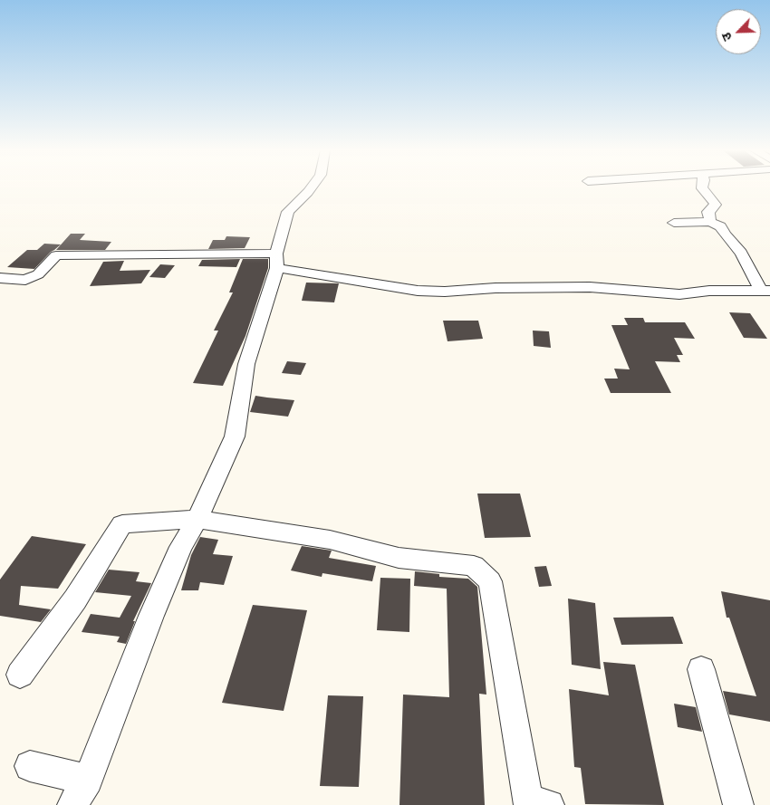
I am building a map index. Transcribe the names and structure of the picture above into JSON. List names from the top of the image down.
{
  "north": "bottom left"
}
